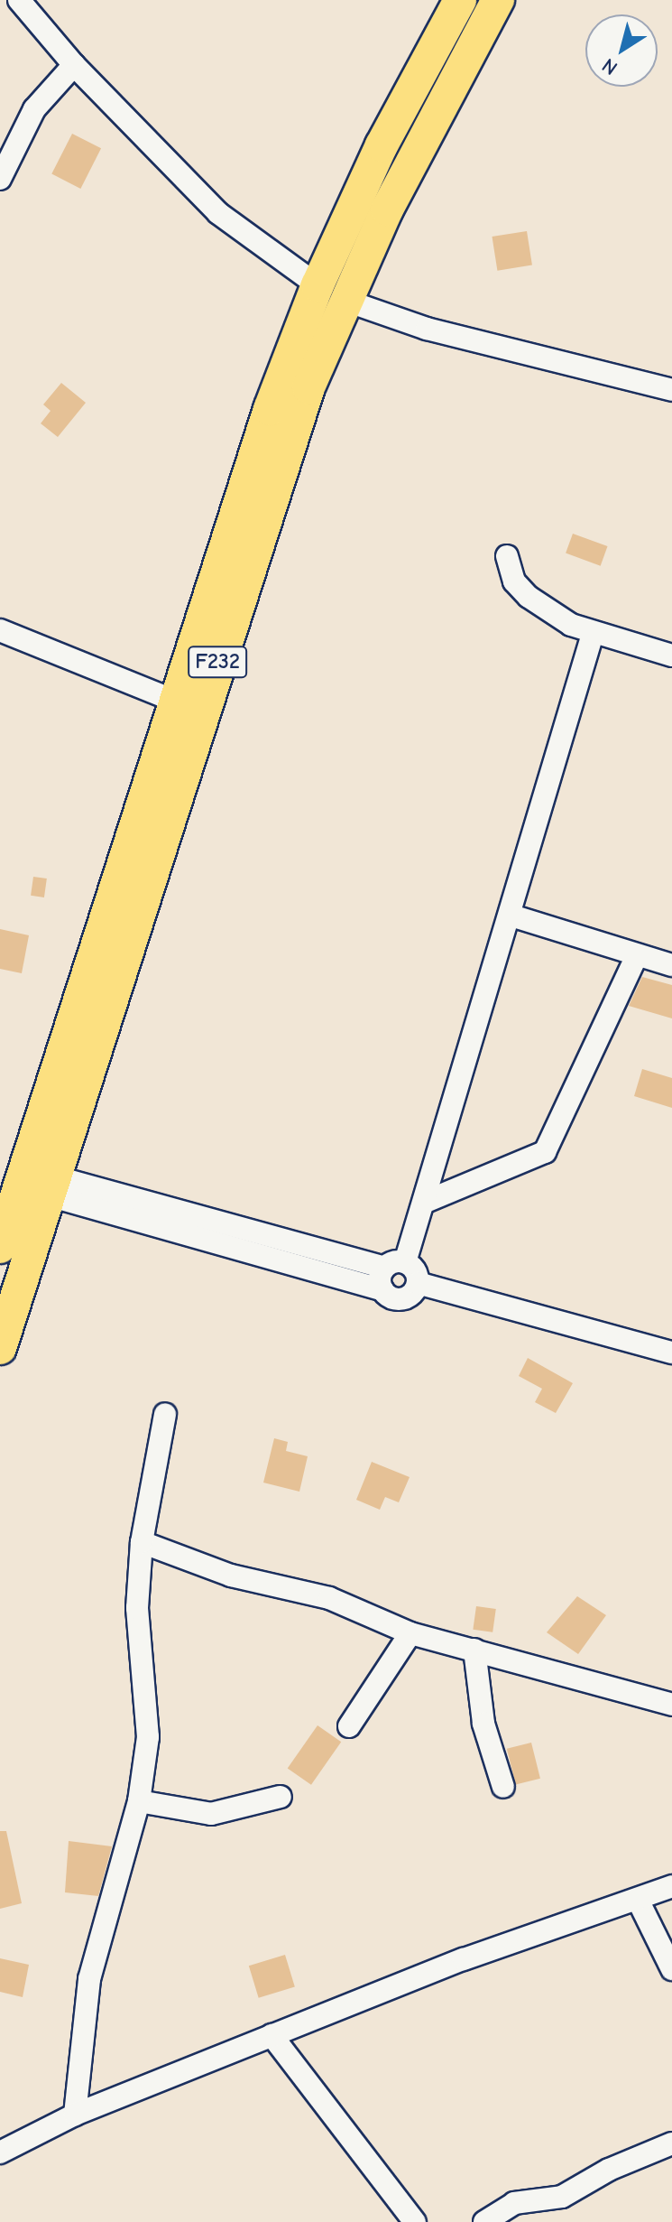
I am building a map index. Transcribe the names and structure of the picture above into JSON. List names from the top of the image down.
{
  "streets": {
    "highway": ["F232"]
  },
  "north": "bottom left"
}
